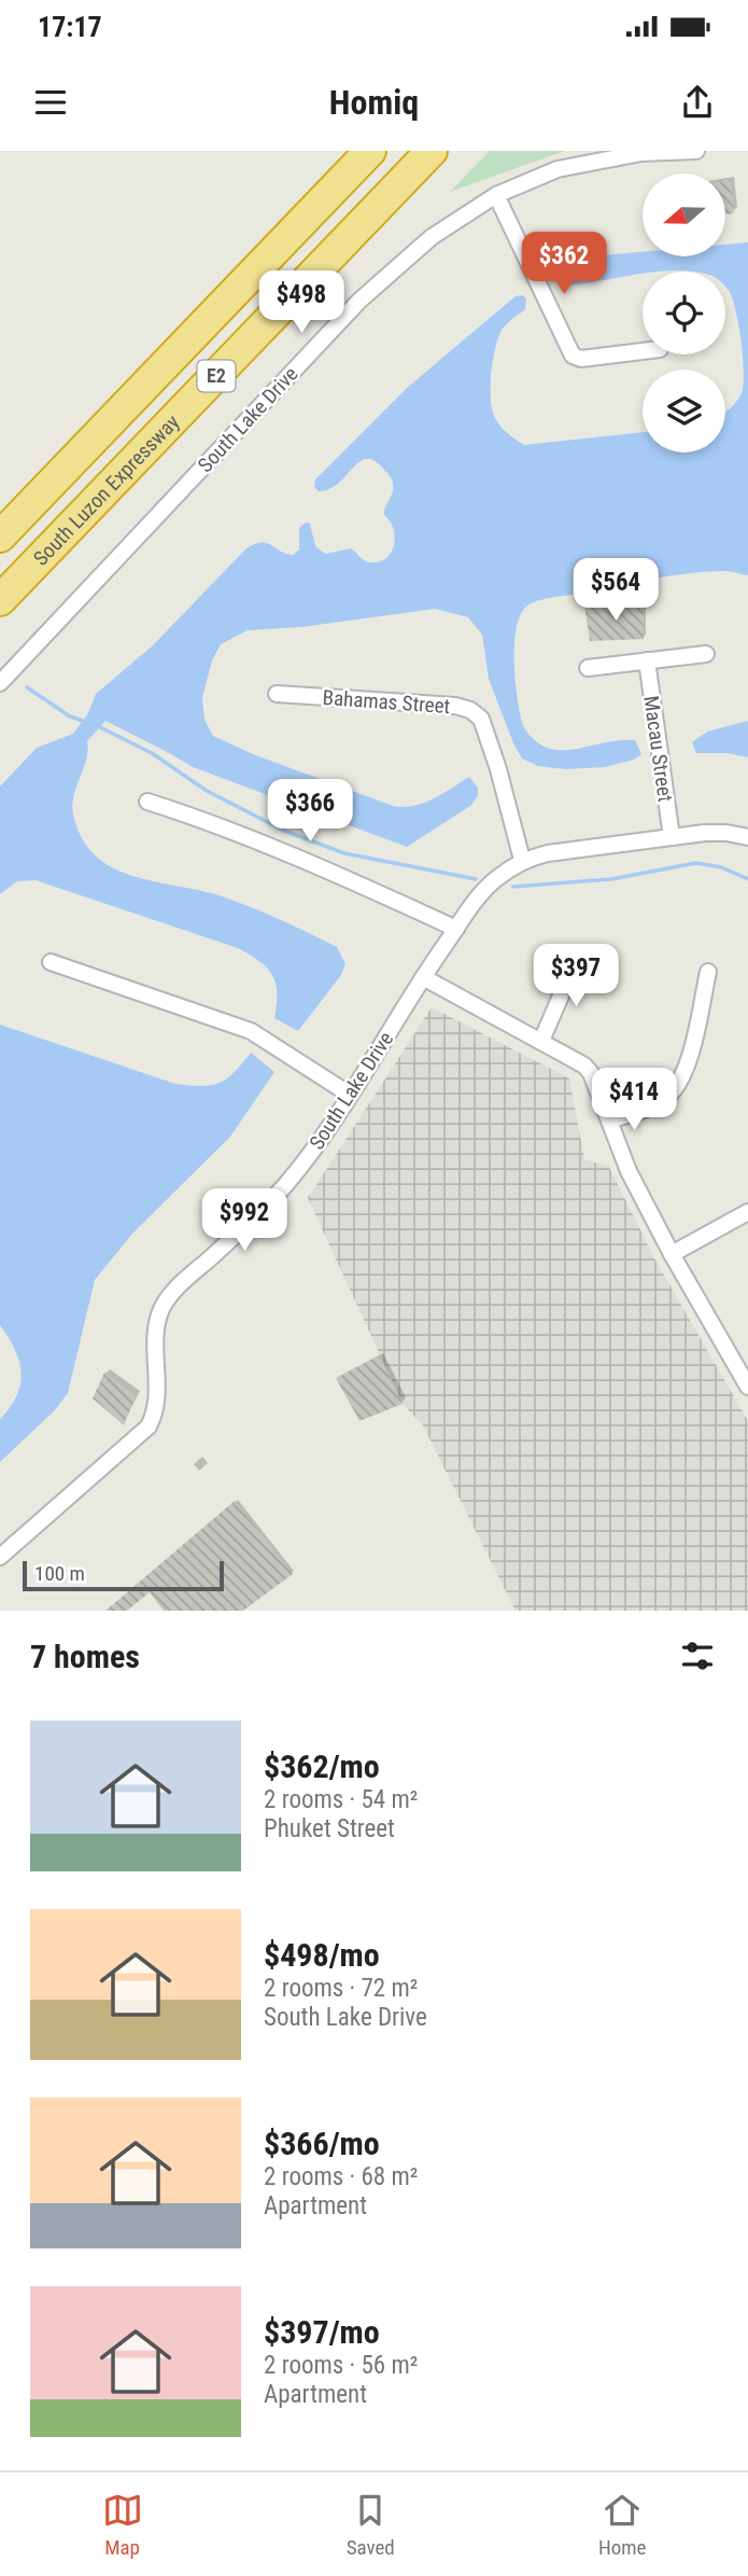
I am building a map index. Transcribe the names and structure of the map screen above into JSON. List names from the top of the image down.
{
  "streets": {
    "highway": ["E2", "South Luzon Expressway"],
    "street": ["South Lake Drive", "Bahamas Street", "Macau Street"]
  },
  "crossings": [
    ["South Lake Drive", "Bahamas Street"],
    ["South Lake Drive", "Macau Street"]
  ],
  "scale_bar": "100 m",
  "north": "left",
  "page": {
    "status": "17:17",
    "header": "Homiq",
    "price": [
      "$362",
      "$498",
      "$564",
      "$366",
      "$397",
      "$414",
      "$992"
    ],
    "scale": "100 m",
    "heading": "7 homes",
    "list": [
      {
        "name": "$362/mo",
        "note": "2 rooms · 54 m² · Phuket Street"
      },
      {
        "name": "$498/mo",
        "note": "2 rooms · 72 m² · South Lake Drive"
      },
      {
        "name": "$366/mo",
        "note": "2 rooms · 68 m² · Apartment"
      },
      {
        "name": "$397/mo",
        "note": "2 rooms · 56 m² · Apartment"
      }
    ],
    "tabs": ["Map", "Saved", "Home"]
  }
}
